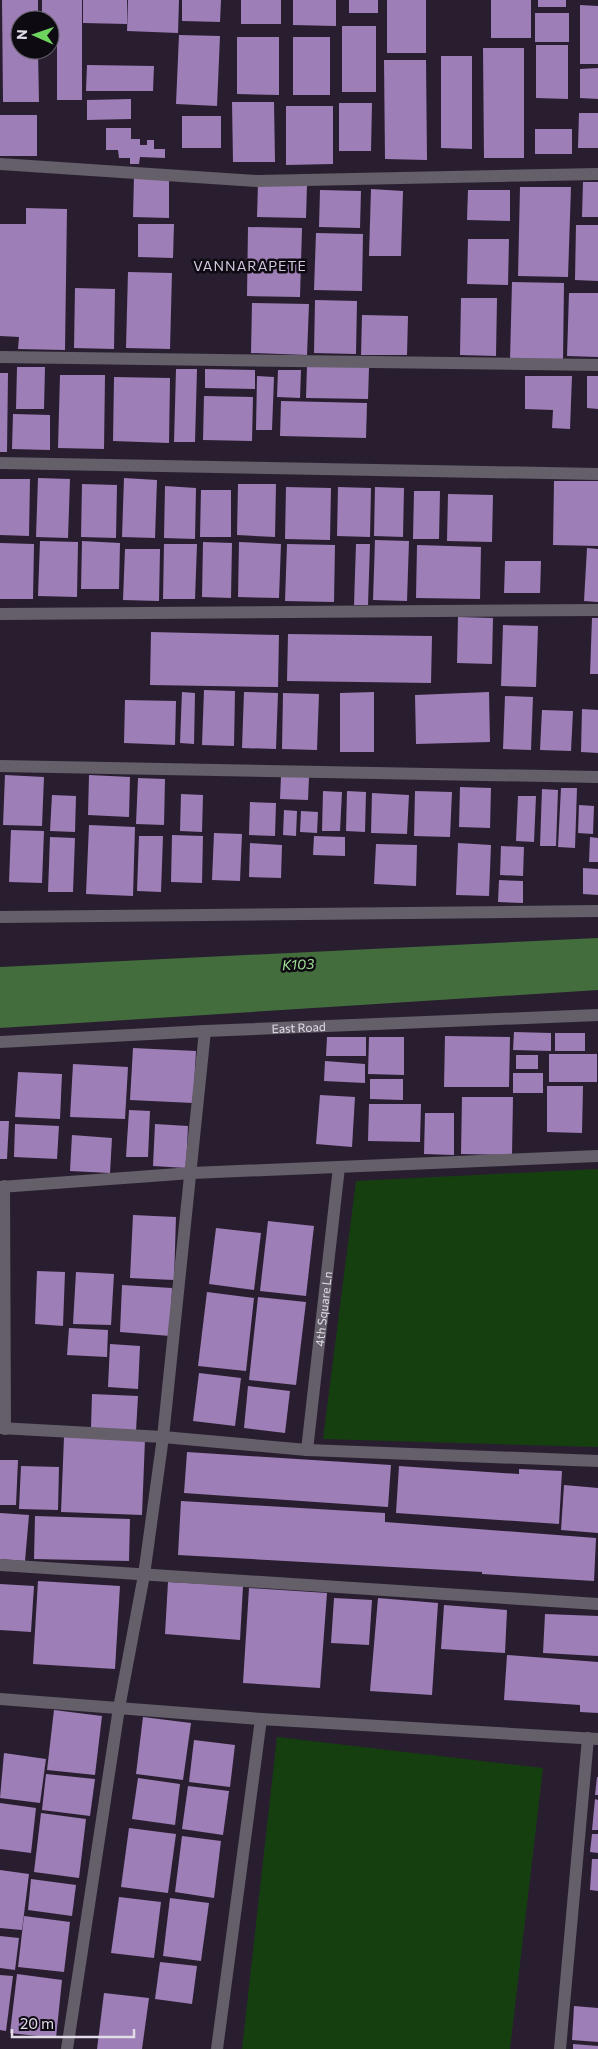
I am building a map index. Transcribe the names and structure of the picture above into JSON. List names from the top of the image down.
{
  "streets": {
    "street": ["East Road", "4th Square Ln"]
  },
  "districts": ["VANNARAPETE"],
  "water": ["K103"],
  "scale_bar": "20 m",
  "north": "left"
}
